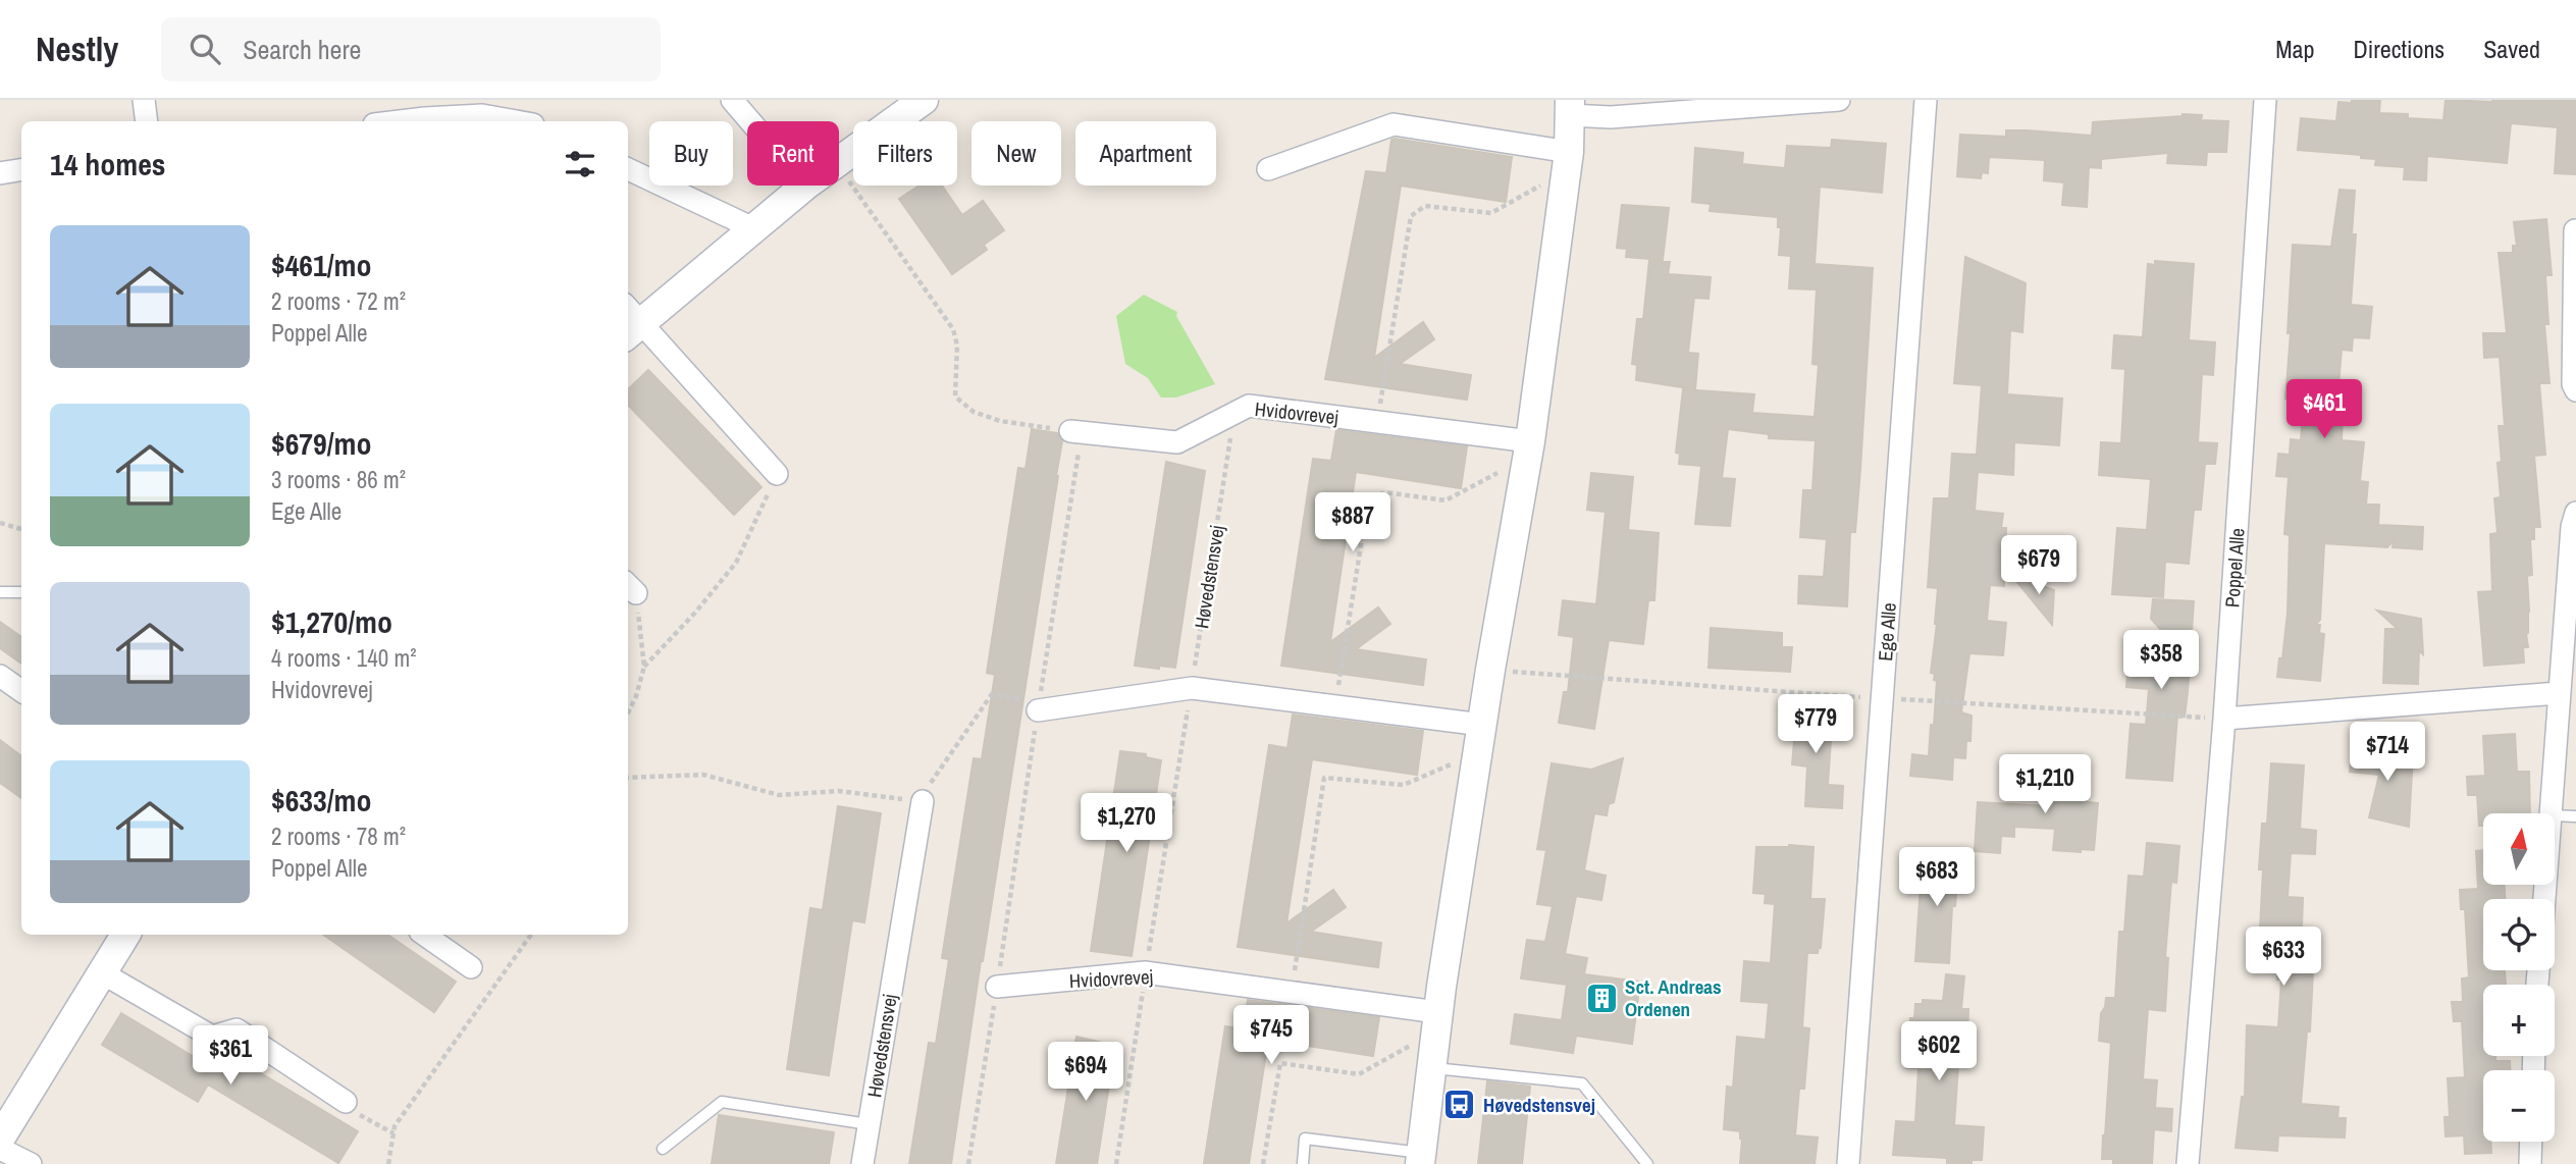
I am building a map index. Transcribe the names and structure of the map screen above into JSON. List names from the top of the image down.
{
  "streets": {
    "street": [
      "Hvidovrevej",
      "Poppel Alle",
      "Høvedstensvej",
      "Ege Alle"
    ]
  },
  "crossings": [
    ["Hvidovrevej", "Høvedstensvej"]
  ],
  "places": {
    "building": ["Sct. Andreas Ordenen"],
    "bus stop": ["Høvedstensvej"]
  },
  "north": "top",
  "page": {
    "header": "Nestly",
    "search": "Search here",
    "nav": ["Map", "Directions", "Saved"],
    "chip": [
      "Buy",
      "Rent",
      "Filters",
      "New",
      "Apartment"
    ],
    "heading": "14 homes",
    "list": [
      {
        "name": "$461/mo",
        "note": "2 rooms · 72 m² · Poppel Alle"
      },
      {
        "name": "$679/mo",
        "note": "3 rooms · 86 m² · Ege Alle"
      },
      {
        "name": "$1,270/mo",
        "note": "4 rooms · 140 m² · Hvidovrevej"
      },
      {
        "name": "$633/mo",
        "note": "2 rooms · 78 m² · Poppel Alle"
      }
    ],
    "price": [
      "$461",
      "$887",
      "$679",
      "$358",
      "$779",
      "$714",
      "$1,210",
      "$1,270",
      "$683",
      "$633",
      "$745",
      "$602",
      "$361",
      "$694"
    ],
    "map_buttons": ["+", "−"]
  }
}
